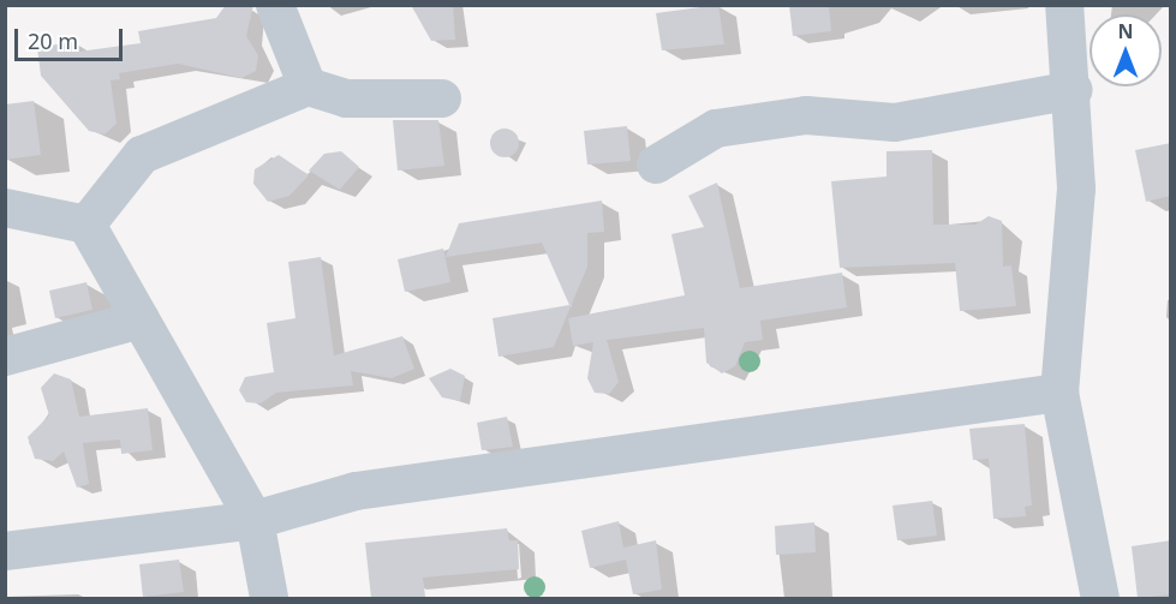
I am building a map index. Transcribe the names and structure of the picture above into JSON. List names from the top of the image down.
{
  "scale_bar": "20 m",
  "north": "top"
}
